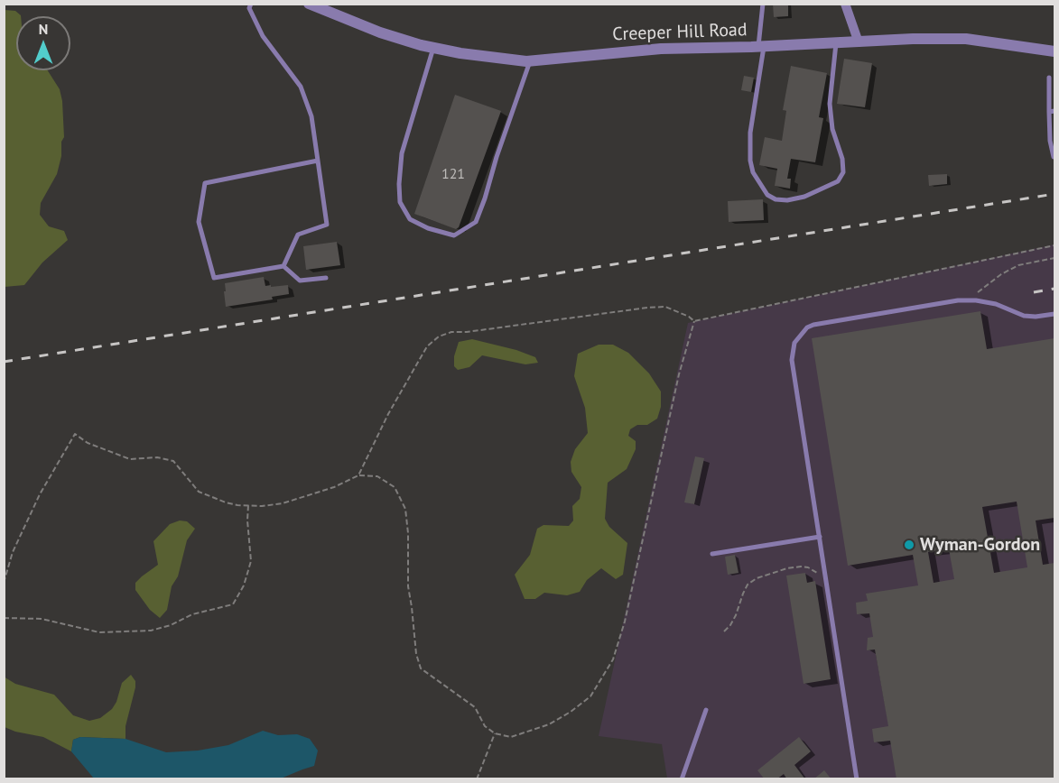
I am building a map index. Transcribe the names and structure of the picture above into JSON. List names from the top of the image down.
{
  "streets": {
    "street": ["Creeper Hill Road"]
  },
  "places": ["Wyman-Gordon"],
  "house_numbers": ["121"],
  "north": "top"
}
